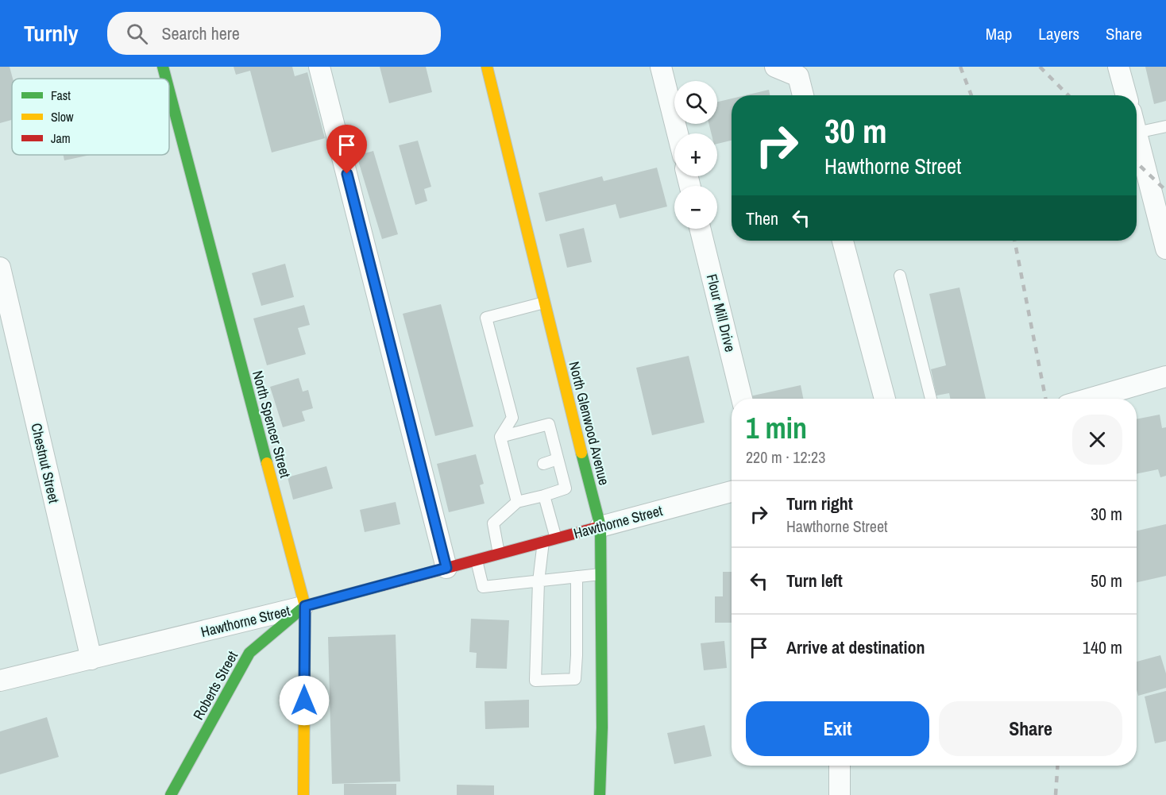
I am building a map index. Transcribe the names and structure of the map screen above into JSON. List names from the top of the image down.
{
  "streets": {
    "street": [
      "Flour Mill Drive",
      "North Glenwood Avenue",
      "North Spencer Street",
      "Chestnut Street",
      "Hawthorne Street",
      "Roberts Street"
    ]
  },
  "crossings": [
    ["North Glenwood Avenue", "Hawthorne Street"],
    ["North Spencer Street", "Hawthorne Street"],
    ["North Spencer Street", "Roberts Street"],
    ["Chestnut Street", "Hawthorne Street"],
    ["Hawthorne Street", "Roberts Street"]
  ],
  "legend": ["Fast", "Slow", "Jam"],
  "page": {
    "header": "Turnly",
    "search": "Search here",
    "nav": ["Map", "Layers", "Share"],
    "map_buttons": ["+", "−"],
    "turn": ["30 m", "Hawthorne Street"],
    "then": "Then",
    "heading": ["1 min", "220 m · 12:23"],
    "list": [
      {
        "name": "Turn right",
        "note": "Hawthorne Street",
        "value": "30 m"
      },
      {
        "name": "Turn left",
        "value": "50 m"
      },
      {
        "name": "Arrive at destination",
        "value": "140 m"
      }
    ],
    "buttons": ["Exit", "Share"]
  }
}
